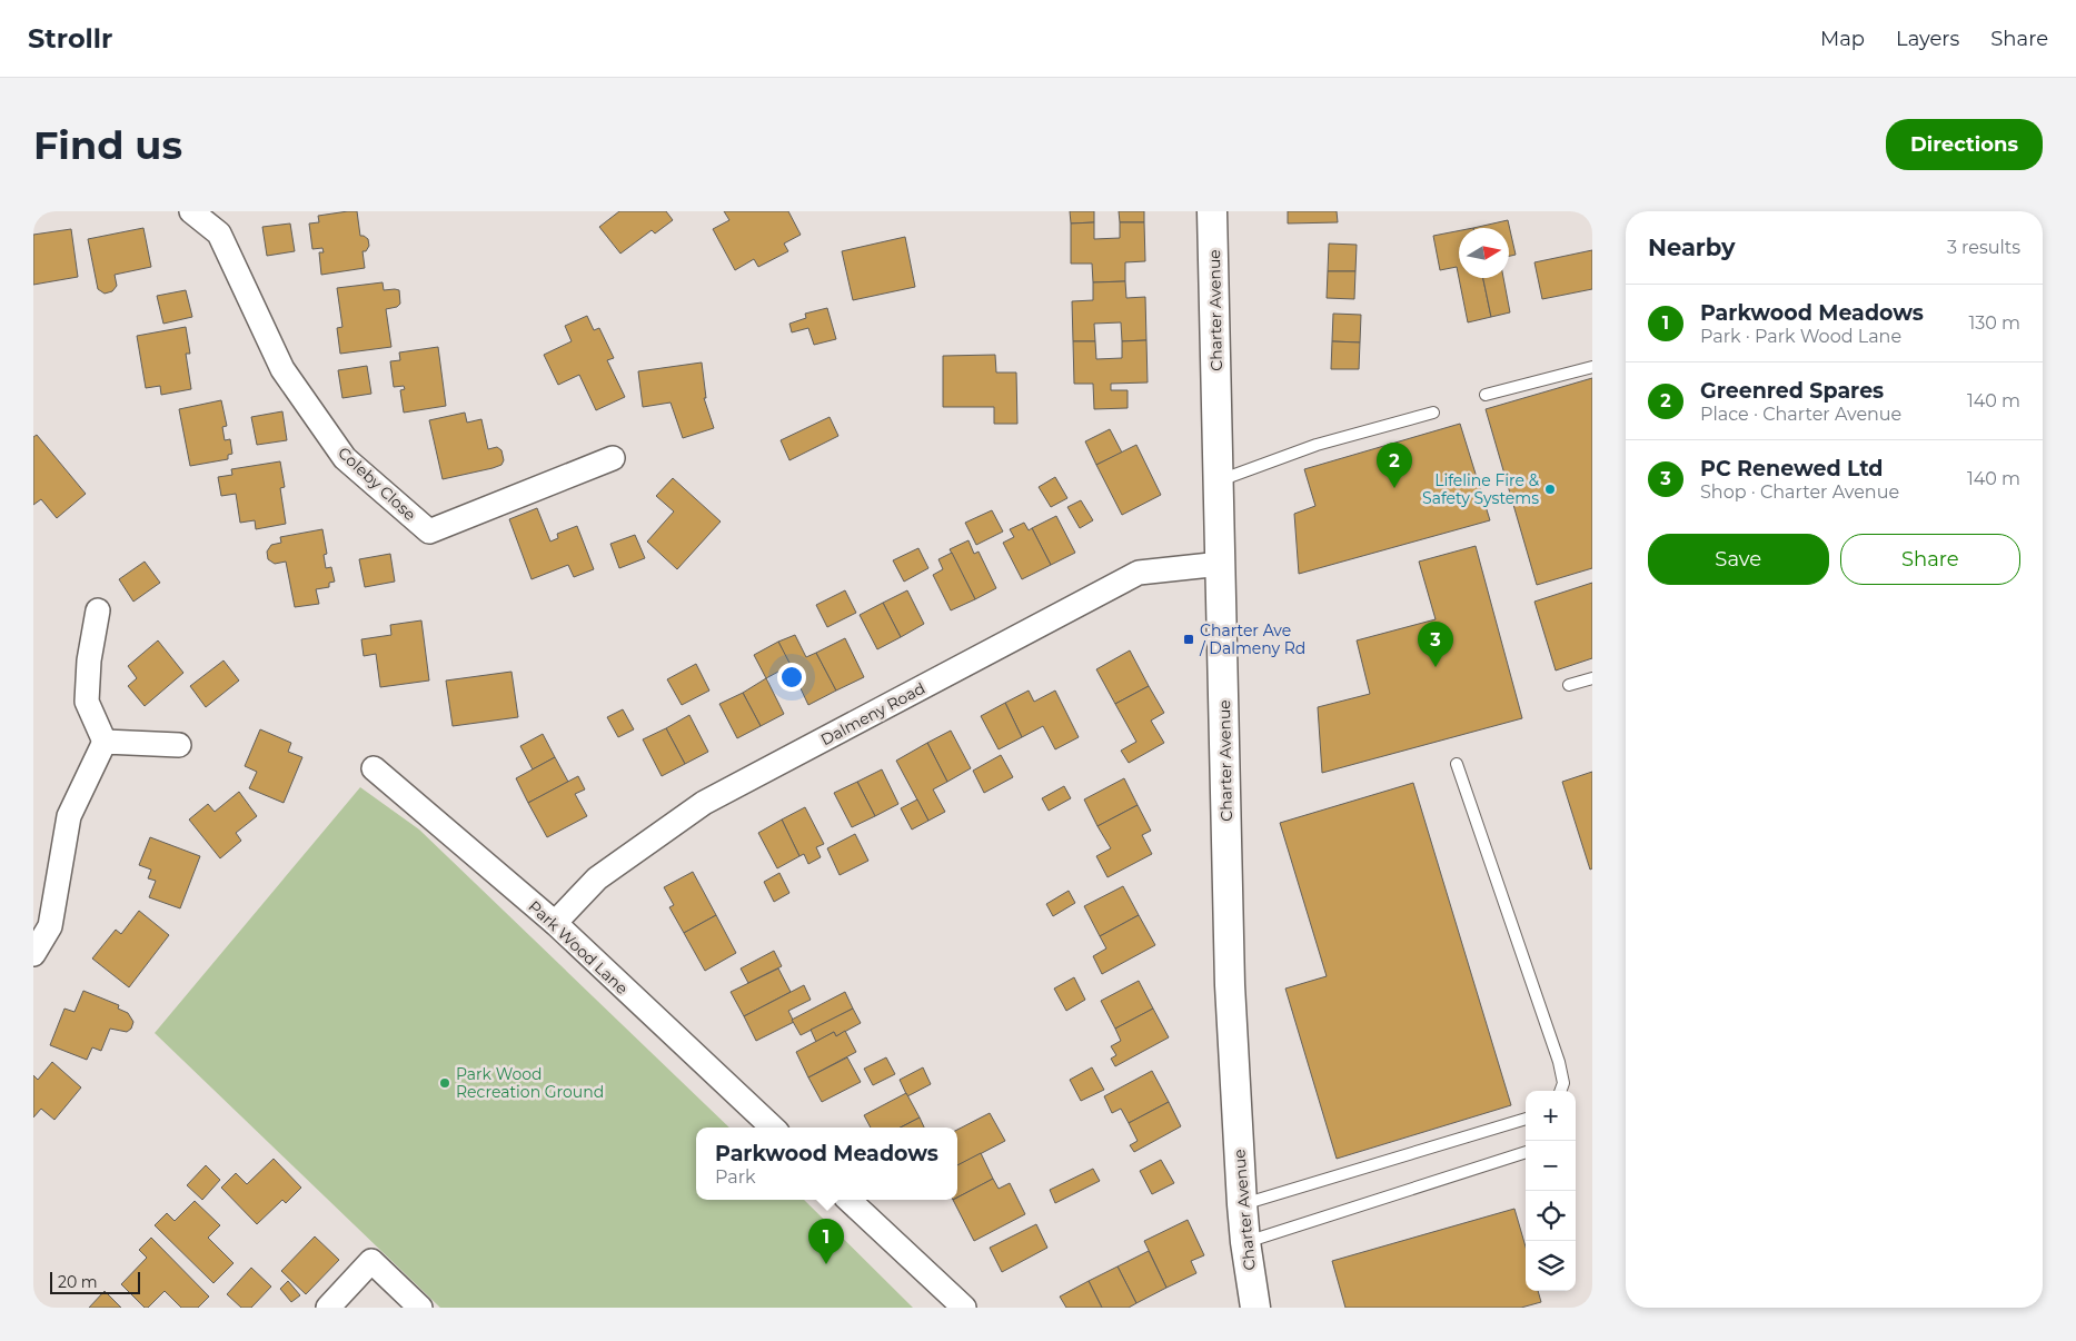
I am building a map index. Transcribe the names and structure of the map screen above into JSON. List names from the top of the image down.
{
  "streets": {
    "street": [
      "Charter Avenue",
      "Coleby Close",
      "Dalmeny Road",
      "Park Wood Lane"
    ]
  },
  "crossings": [
    ["Charter Avenue", "Dalmeny Road"],
    ["Dalmeny Road", "Park Wood Lane"]
  ],
  "places": {
    "other": ["Lifeline Fire & Safety Systems", "Park Wood Recreation Ground"],
    "transit": ["Charter Ave / Dalmeny Rd"]
  },
  "scale_bar": "20 m",
  "north": "right",
  "page": {
    "header": "Strollr",
    "nav": ["Map", "Layers", "Share"],
    "buttons": [
      "Directions",
      ["Save", "Share"]
    ],
    "title": "Find us",
    "heading": ["Nearby", "3 results"],
    "list": [
      {
        "mark": "1",
        "name": "Parkwood Meadows",
        "note": "Park · Park Wood Lane",
        "value": "130 m"
      },
      {
        "mark": "2",
        "name": "Greenred Spares",
        "note": "Place · Charter Avenue",
        "value": "140 m"
      },
      {
        "mark": "3",
        "name": "PC Renewed Ltd",
        "note": "Shop · Charter Avenue",
        "value": "140 m"
      }
    ],
    "pins": ["2", "3", "1"],
    "map_buttons": ["+", "−"],
    "popup": ["Parkwood Meadows", "Park"],
    "scale": "20 m"
  }
}
